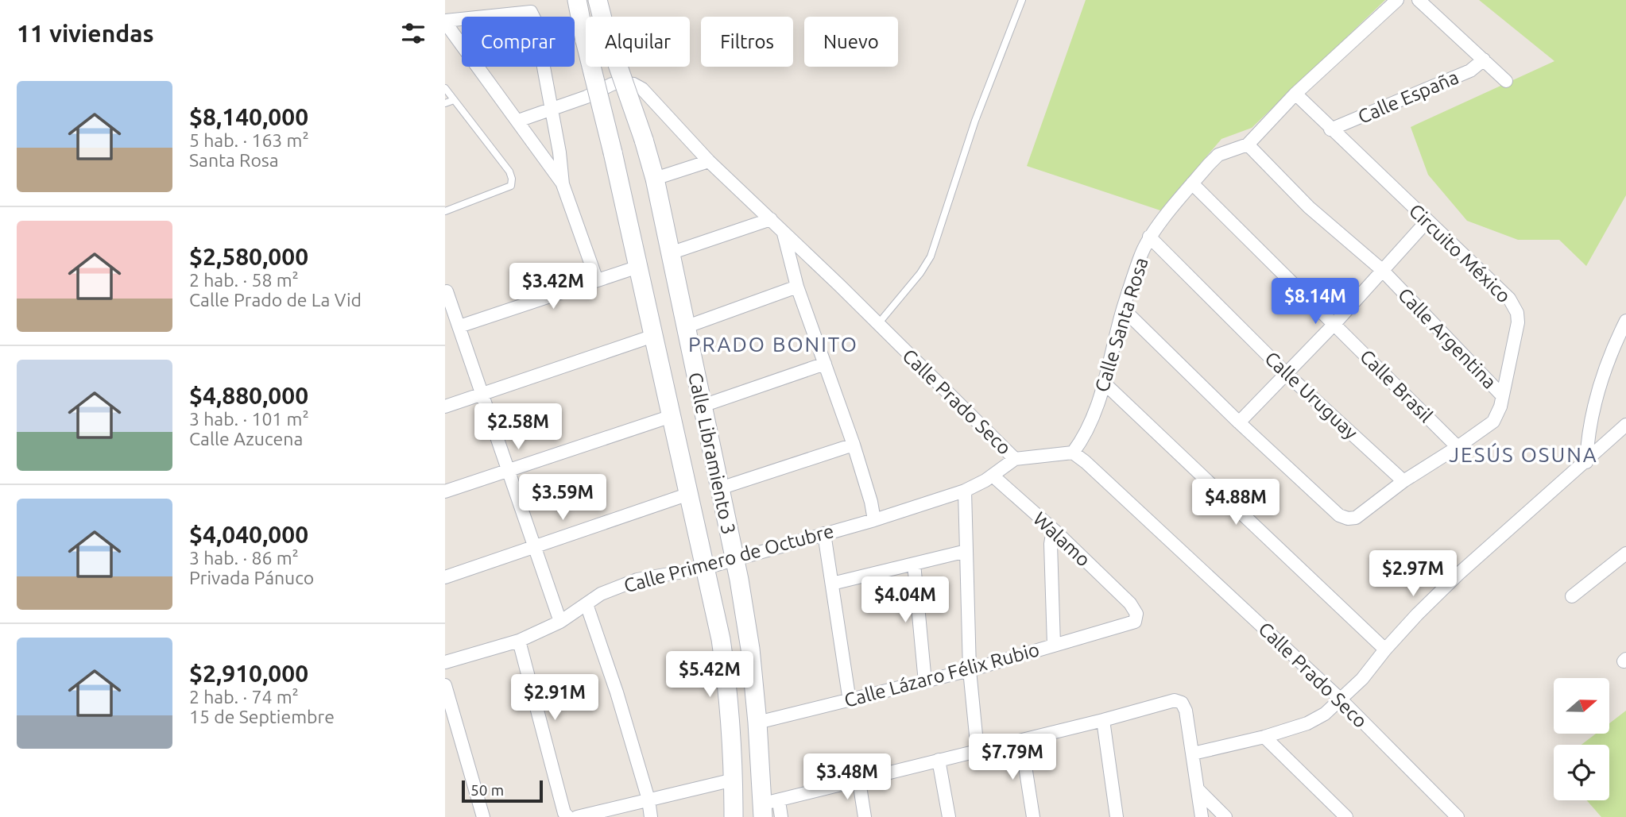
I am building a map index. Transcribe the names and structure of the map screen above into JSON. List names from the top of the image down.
{
  "streets": {
    "street": [
      "Calle España",
      "Circuito México",
      "Calle Santa Rosa",
      "Calle Argentina",
      "Calle Brasil",
      "Calle Uruguay",
      "Calle Prado Seco",
      "Calle Libramiento 3",
      "Walamo",
      "Calle Primero de Octubre",
      "Calle Lázaro Félix Rubio"
    ]
  },
  "crossings": [
    ["Calle España", "Circuito México"],
    ["Circuito México", "Calle Santa Rosa"],
    ["Circuito México", "Calle Argentina"],
    ["Circuito México", "Calle Brasil"],
    ["Circuito México", "Calle Uruguay"],
    ["Calle Santa Rosa", "Calle Argentina"],
    ["Calle Santa Rosa", "Calle Brasil"],
    ["Calle Santa Rosa", "Calle Uruguay"],
    ["Calle Santa Rosa", "Calle Prado Seco"],
    ["Calle Prado Seco", "Calle Primero de Octubre"],
    ["Calle Libramiento 3", "Calle Primero de Octubre"],
    ["Calle Libramiento 3", "Calle Lázaro Félix Rubio"],
    ["Walamo", "Calle Primero de Octubre"],
    ["Walamo", "Calle Lázaro Félix Rubio"]
  ],
  "districts": ["PRADO BONITO", "JESÚS OSUNA"],
  "scale_bar": "50 m",
  "north": "right",
  "page": {
    "heading": "11 viviendas",
    "chip": [
      "Comprar",
      "Alquilar",
      "Filtros",
      "Nuevo"
    ],
    "list": [
      {
        "name": "$8,140,000",
        "note": "5 hab. · 163 m² · Santa Rosa"
      },
      {
        "name": "$2,580,000",
        "note": "2 hab. · 58 m² · Calle Prado de La Vid"
      },
      {
        "name": "$4,880,000",
        "note": "3 hab. · 101 m² · Calle Azucena"
      },
      {
        "name": "$4,040,000",
        "note": "3 hab. · 86 m² · Privada Pánuco"
      },
      {
        "name": "$2,910,000",
        "note": "2 hab. · 74 m² · 15 de Septiembre"
      }
    ],
    "price": [
      "$3.42M",
      "$8.14M",
      "$2.58M",
      "$3.59M",
      "$4.88M",
      "$2.97M",
      "$4.04M",
      "$5.42M",
      "$2.91M",
      "$7.79M",
      "$3.48M"
    ],
    "scale": "50 m"
  }
}
